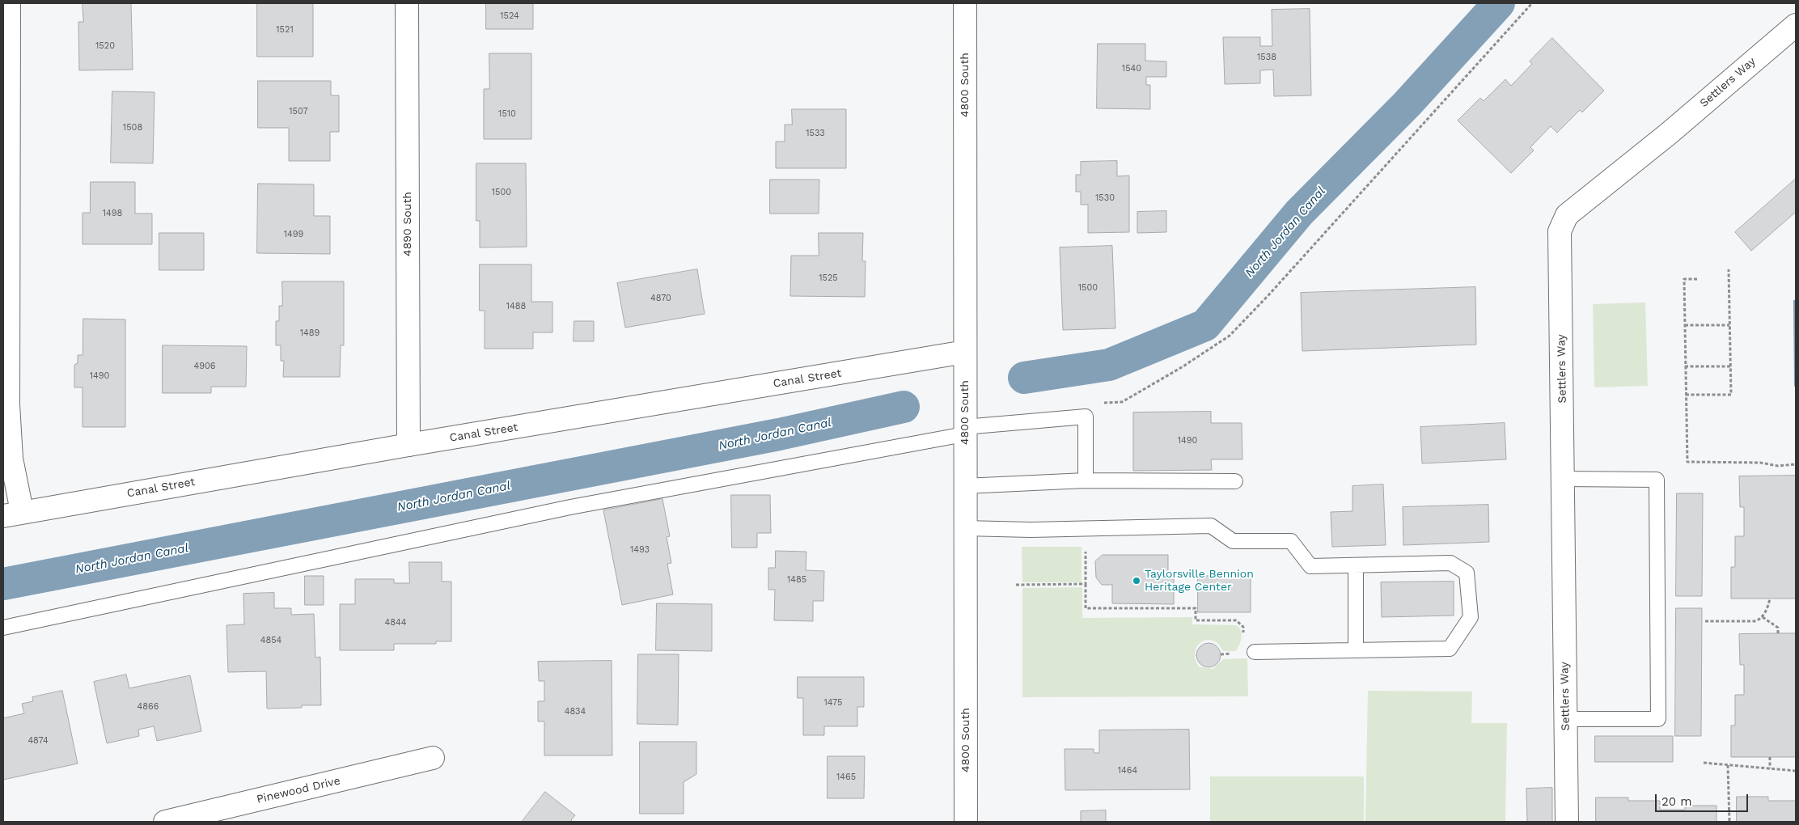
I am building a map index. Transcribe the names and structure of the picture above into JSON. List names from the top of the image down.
{
  "streets": {
    "street": [
      "Settlers Way",
      "4800 South",
      "4890 South",
      "Canal Street",
      "Pinewood Drive"
    ]
  },
  "crossings": [
    ["4800 South", "Canal Street"],
    ["4890 South", "Canal Street"]
  ],
  "water": ["North Jordan Canal"],
  "places": ["Taylorsville Bennion Heritage Center"],
  "house_numbers": [
    "1524",
    "1521",
    "1520",
    "1538",
    "1540",
    "1507",
    "1510",
    "1508",
    "1533",
    "1500",
    "1530",
    "1498",
    "1499",
    "1525",
    "1500",
    "4870",
    "1488",
    "1489",
    "4906",
    "1490",
    "1490",
    "1493",
    "1485",
    "4844",
    "4854",
    "1475",
    "4866",
    "4834",
    "4874",
    "1464",
    "1465"
  ],
  "scale_bar": "20 m"
}
